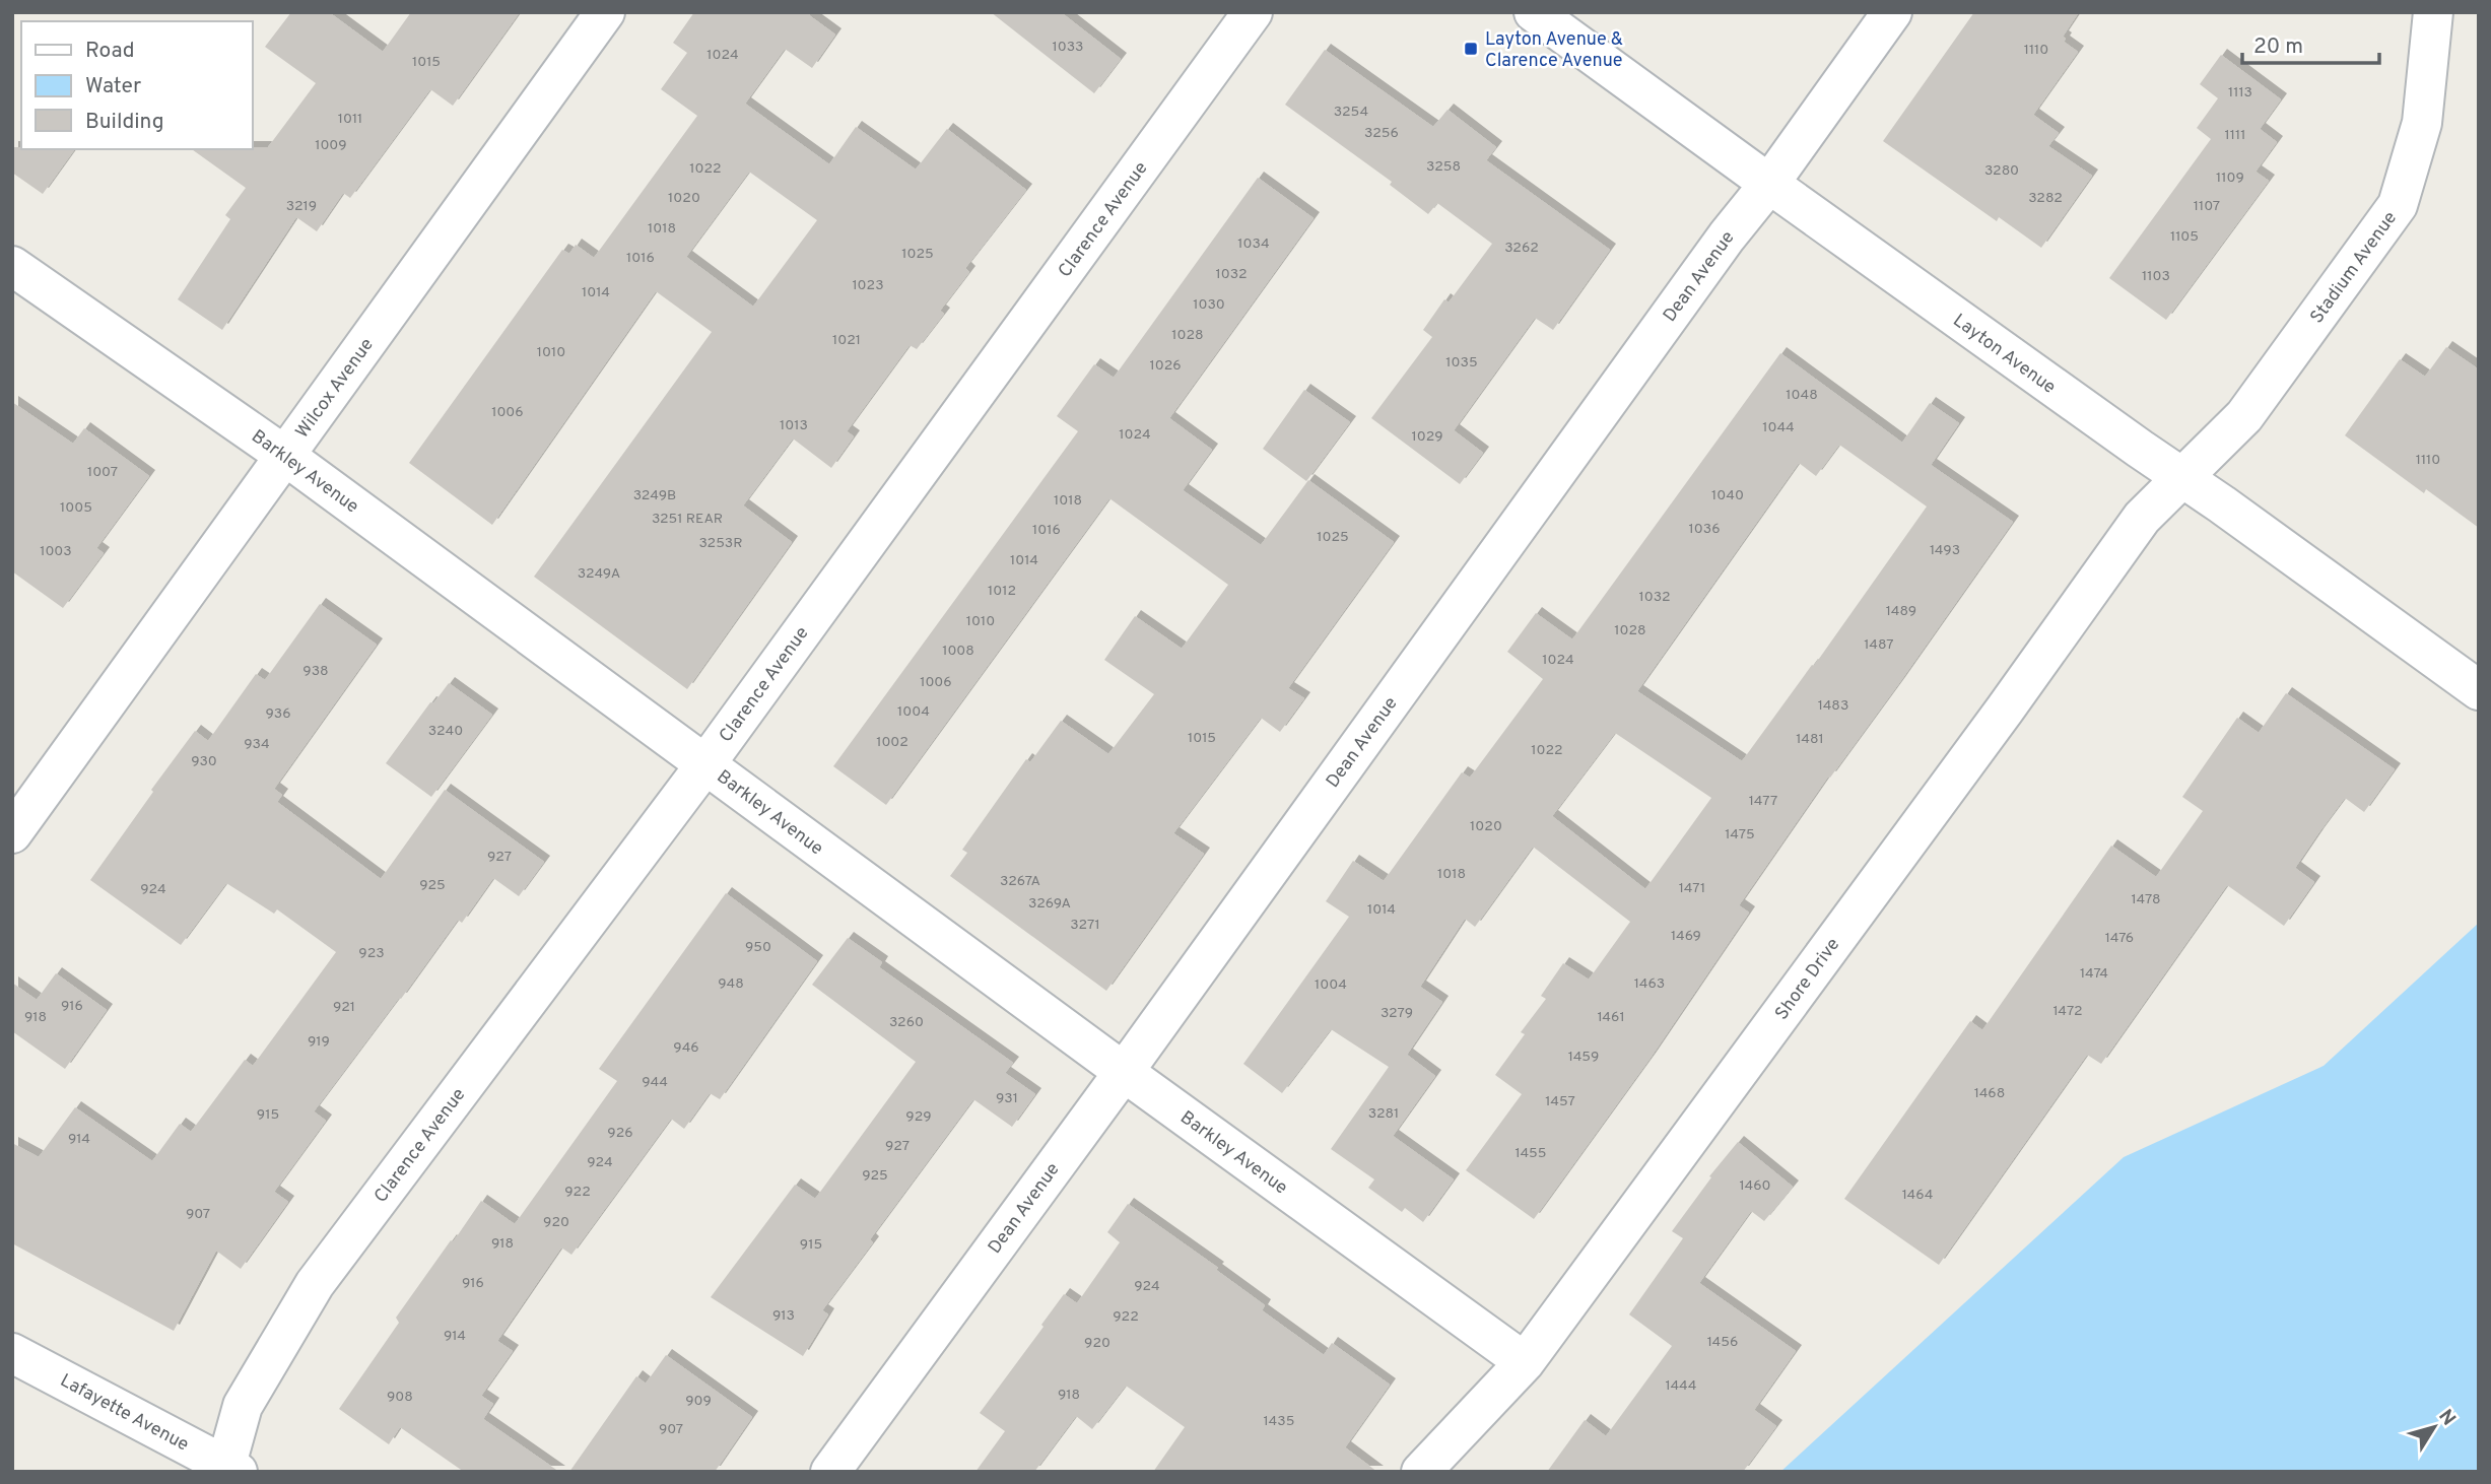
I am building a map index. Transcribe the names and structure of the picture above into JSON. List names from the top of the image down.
{
  "streets": {
    "street": [
      "Clarence Avenue",
      "Stadium Avenue",
      "Dean Avenue",
      "Layton Avenue",
      "Wilcox Avenue",
      "Barkley Avenue",
      "Shore Drive",
      "Lafayette Avenue"
    ]
  },
  "crossings": [
    ["Clarence Avenue", "Barkley Avenue"],
    ["Clarence Avenue", "Lafayette Avenue"],
    ["Stadium Avenue", "Layton Avenue"],
    ["Stadium Avenue", "Shore Drive"],
    ["Dean Avenue", "Layton Avenue"],
    ["Dean Avenue", "Barkley Avenue"],
    ["Layton Avenue", "Shore Drive"],
    ["Wilcox Avenue", "Barkley Avenue"],
    ["Barkley Avenue", "Shore Drive"]
  ],
  "places": {
    "transit": ["Layton Avenue & Clarence Avenue"]
  },
  "house_numbers": [
    "1033",
    "1110",
    "1024",
    "1015",
    "1113",
    "3254",
    "1011",
    "3256",
    "1111",
    "1009",
    "3258",
    "1022",
    "3280",
    "1109",
    "1020",
    "3282",
    "3219",
    "1107",
    "1018",
    "1105",
    "1034",
    "3262",
    "1025",
    "1016",
    "1032",
    "1103",
    "1023",
    "1014",
    "1030",
    "1028",
    "1021",
    "1010",
    "1035",
    "1026",
    "1048",
    "1006",
    "1013",
    "1044",
    "1024",
    "1029",
    "1110",
    "1007",
    "3249B",
    "1040",
    "1018",
    "1005",
    "3251 REAR",
    "1036",
    "1016",
    "1025",
    "3253R",
    "1493",
    "1003",
    "1014",
    "3249A",
    "1012",
    "1032",
    "1489",
    "1010",
    "1028",
    "1487",
    "1008",
    "1024",
    "938",
    "1006",
    "1483",
    "1004",
    "936",
    "3240",
    "1015",
    "1481",
    "1002",
    "934",
    "1022",
    "930",
    "1477",
    "1020",
    "1475",
    "927",
    "1018",
    "3267A",
    "925",
    "1471",
    "924",
    "1478",
    "3269A",
    "1014",
    "3271",
    "1469",
    "1476",
    "950",
    "923",
    "1474",
    "948",
    "1463",
    "1004",
    "916",
    "921",
    "1472",
    "3279",
    "918",
    "1461",
    "3260",
    "919",
    "946",
    "1459",
    "944",
    "1468",
    "931",
    "1457",
    "3281",
    "915",
    "929",
    "926",
    "914",
    "927",
    "1455",
    "924",
    "925",
    "1460",
    "922",
    "1464",
    "907",
    "920",
    "918",
    "915",
    "916",
    "924",
    "913",
    "922",
    "914",
    "1456",
    "920",
    "1444",
    "918",
    "908",
    "909",
    "1435",
    "907"
  ],
  "legend": ["Road", "Water", "Building"],
  "scale_bar": "20 m",
  "north": "top right"
}
